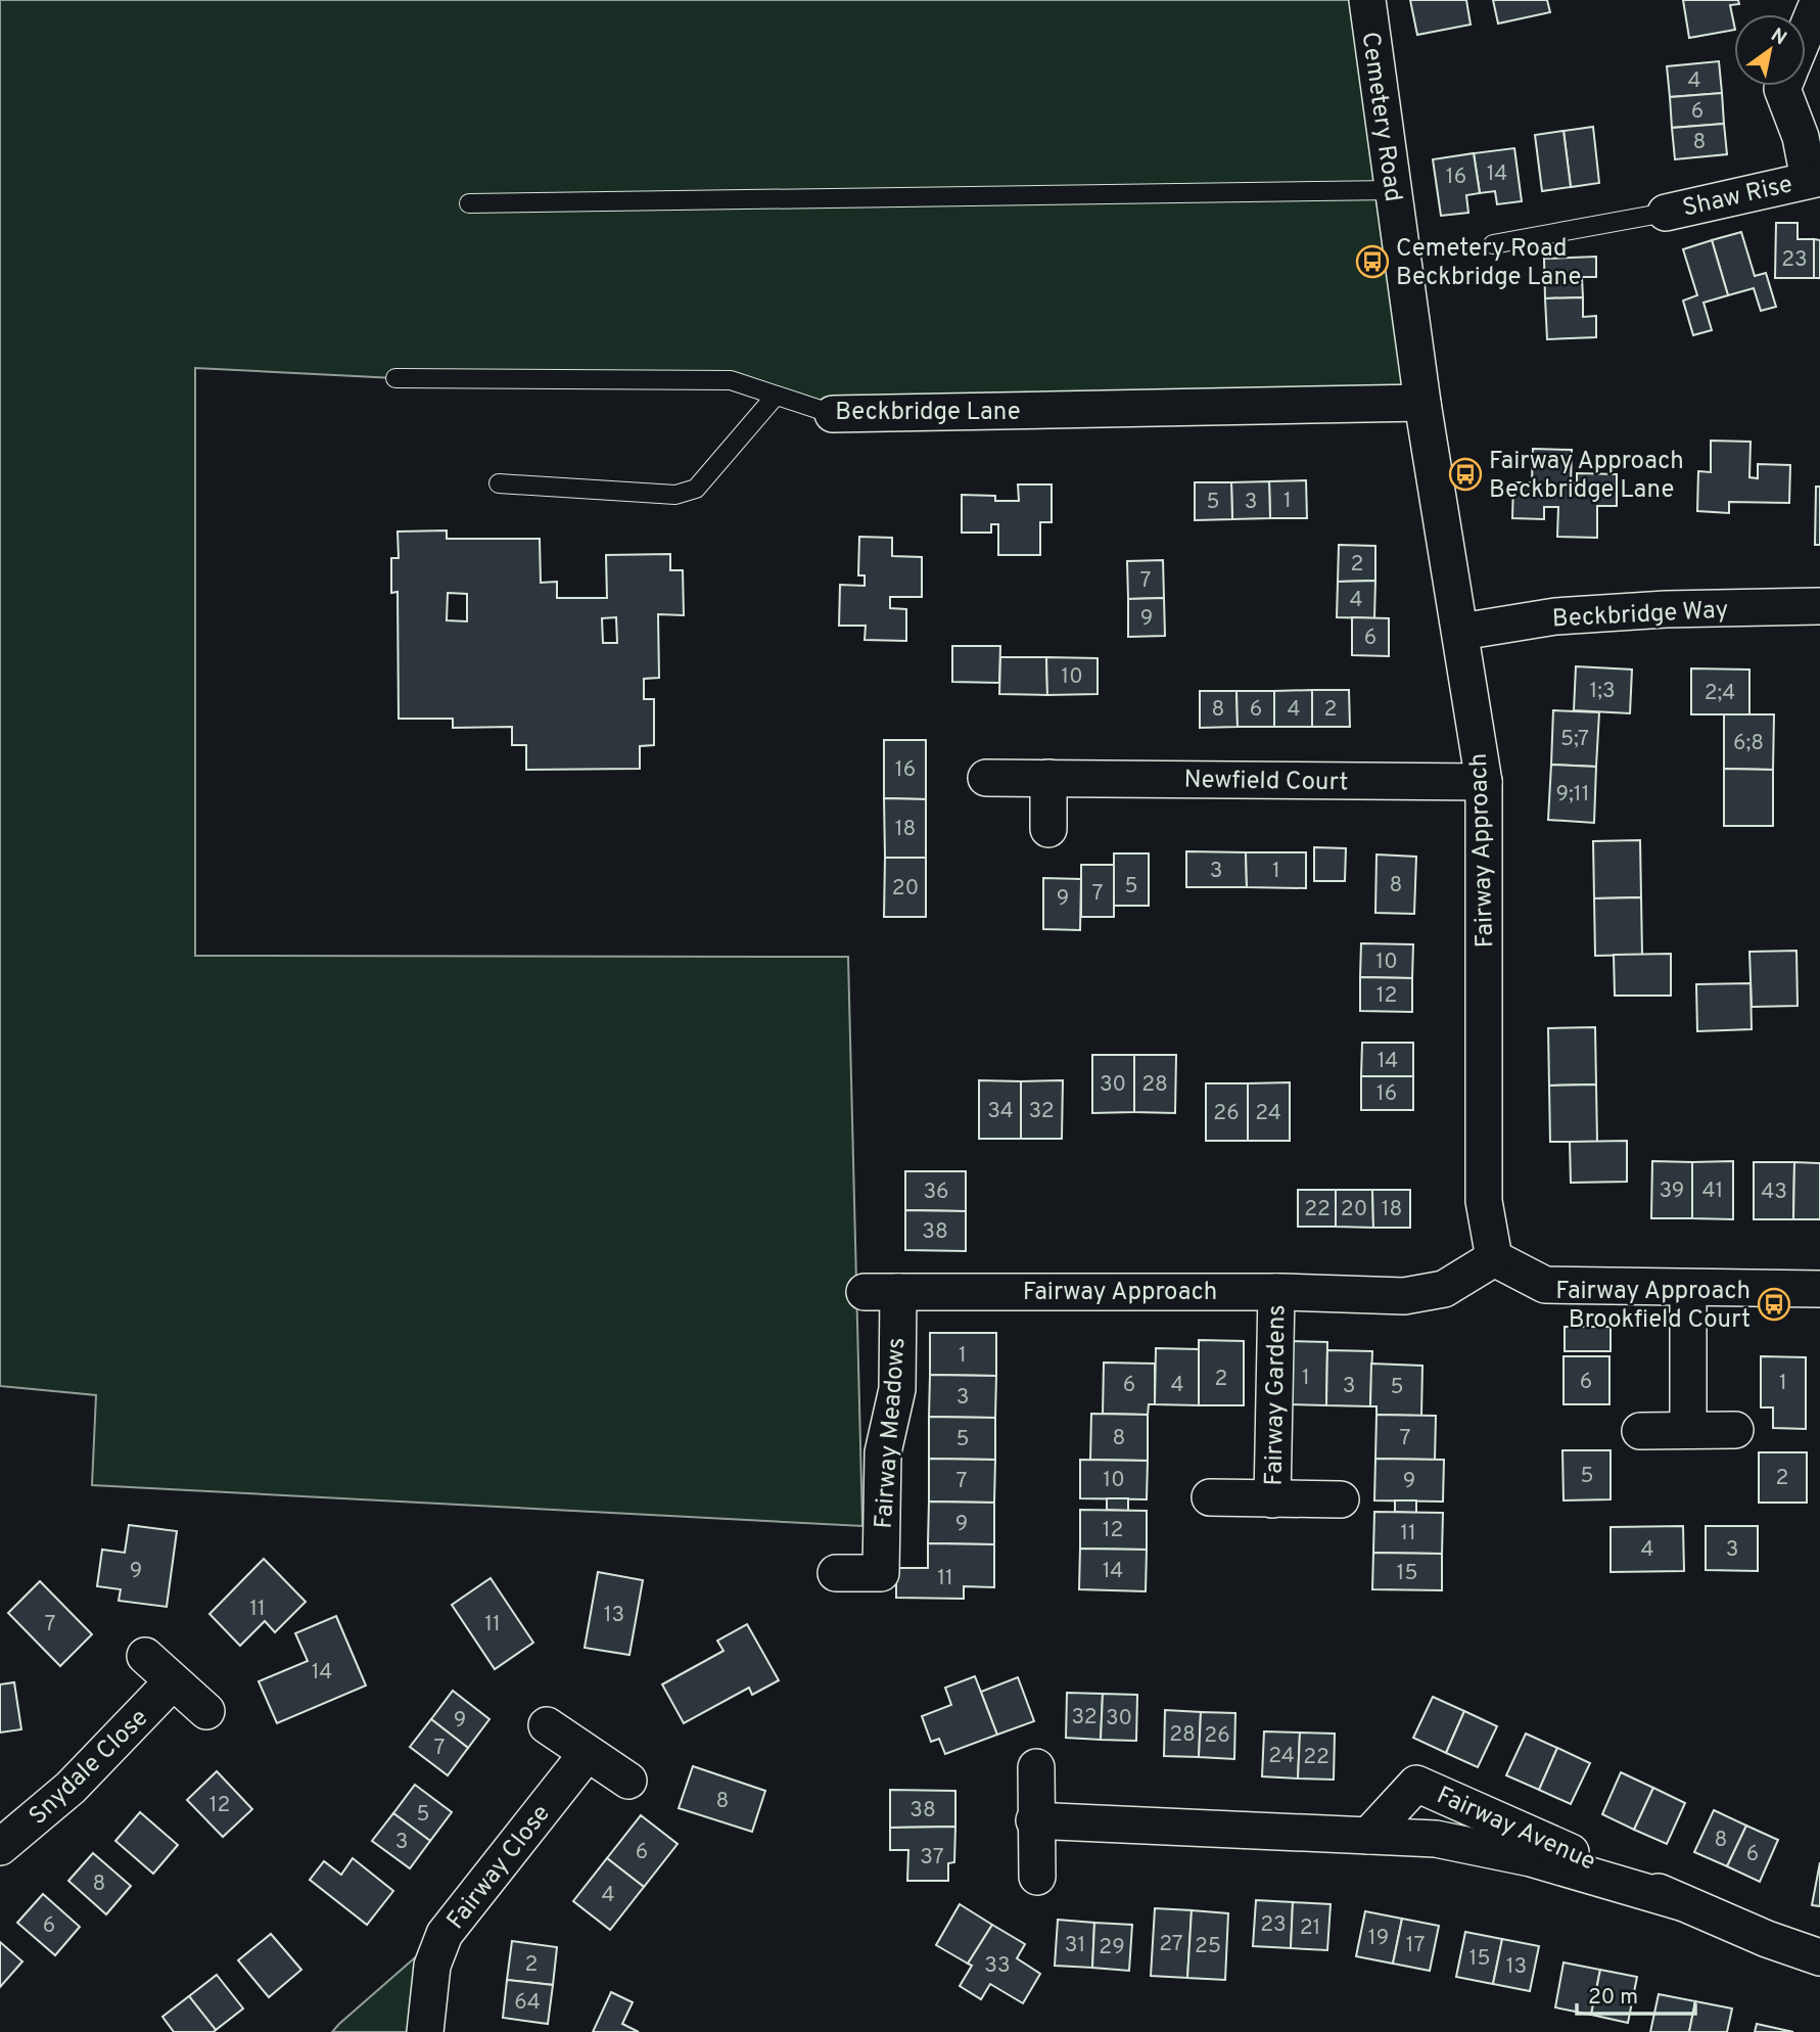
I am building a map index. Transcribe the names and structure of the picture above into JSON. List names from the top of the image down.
{
  "streets": {
    "street": [
      "Cemetery Road",
      "Shaw Rise",
      "Beckbridge Lane",
      "Beckbridge Way",
      "Newfield Court",
      "Fairway Approach",
      "Fairway Gardens",
      "Fairway Meadows",
      "Snydale Close",
      "Fairway Avenue",
      "Fairway Close"
    ]
  },
  "crossings": [
    ["Cemetery Road", "Beckbridge Lane"],
    ["Cemetery Road", "Fairway Approach"],
    ["Beckbridge Lane", "Fairway Approach"],
    ["Beckbridge Way", "Fairway Approach"],
    ["Newfield Court", "Fairway Approach"],
    ["Fairway Approach", "Fairway Gardens"],
    ["Fairway Approach", "Fairway Meadows"]
  ],
  "places": {
    "bus stop": ["Cemetery Road Beckbridge Lane", "Fairway Approach Beckbridge Lane", "Fairway Approach Brookfield Court"]
  },
  "house_numbers": [
    "4",
    "6",
    "8",
    "14",
    "16",
    "23",
    "1",
    "5",
    "3",
    "2",
    "7",
    "4",
    "9",
    "6",
    "10",
    "1;3",
    "2;4",
    "8",
    "6",
    "4",
    "2",
    "5;7",
    "6;8",
    "16",
    "9;11",
    "18",
    "3",
    "1",
    "8",
    "5",
    "20",
    "7",
    "9",
    "10",
    "12",
    "14",
    "30",
    "28",
    "16",
    "34",
    "32",
    "26",
    "24",
    "39",
    "41",
    "36",
    "43",
    "22",
    "20",
    "18",
    "38",
    "1",
    "1",
    "2",
    "6",
    "1",
    "6",
    "4",
    "3",
    "5",
    "3",
    "8",
    "7",
    "5",
    "5",
    "2",
    "10",
    "7",
    "9",
    "9",
    "12",
    "11",
    "4",
    "3",
    "9",
    "14",
    "15",
    "11",
    "11",
    "13",
    "7",
    "11",
    "14",
    "32",
    "30",
    "9",
    "28",
    "26",
    "7",
    "24",
    "22",
    "8",
    "12",
    "38",
    "5",
    "8",
    "3",
    "6",
    "6",
    "37",
    "8",
    "4",
    "23",
    "6",
    "21",
    "19",
    "27",
    "31",
    "17",
    "25",
    "29",
    "15",
    "2",
    "33",
    "13",
    "64"
  ],
  "scale_bar": "20 m",
  "north": "top right"
}
